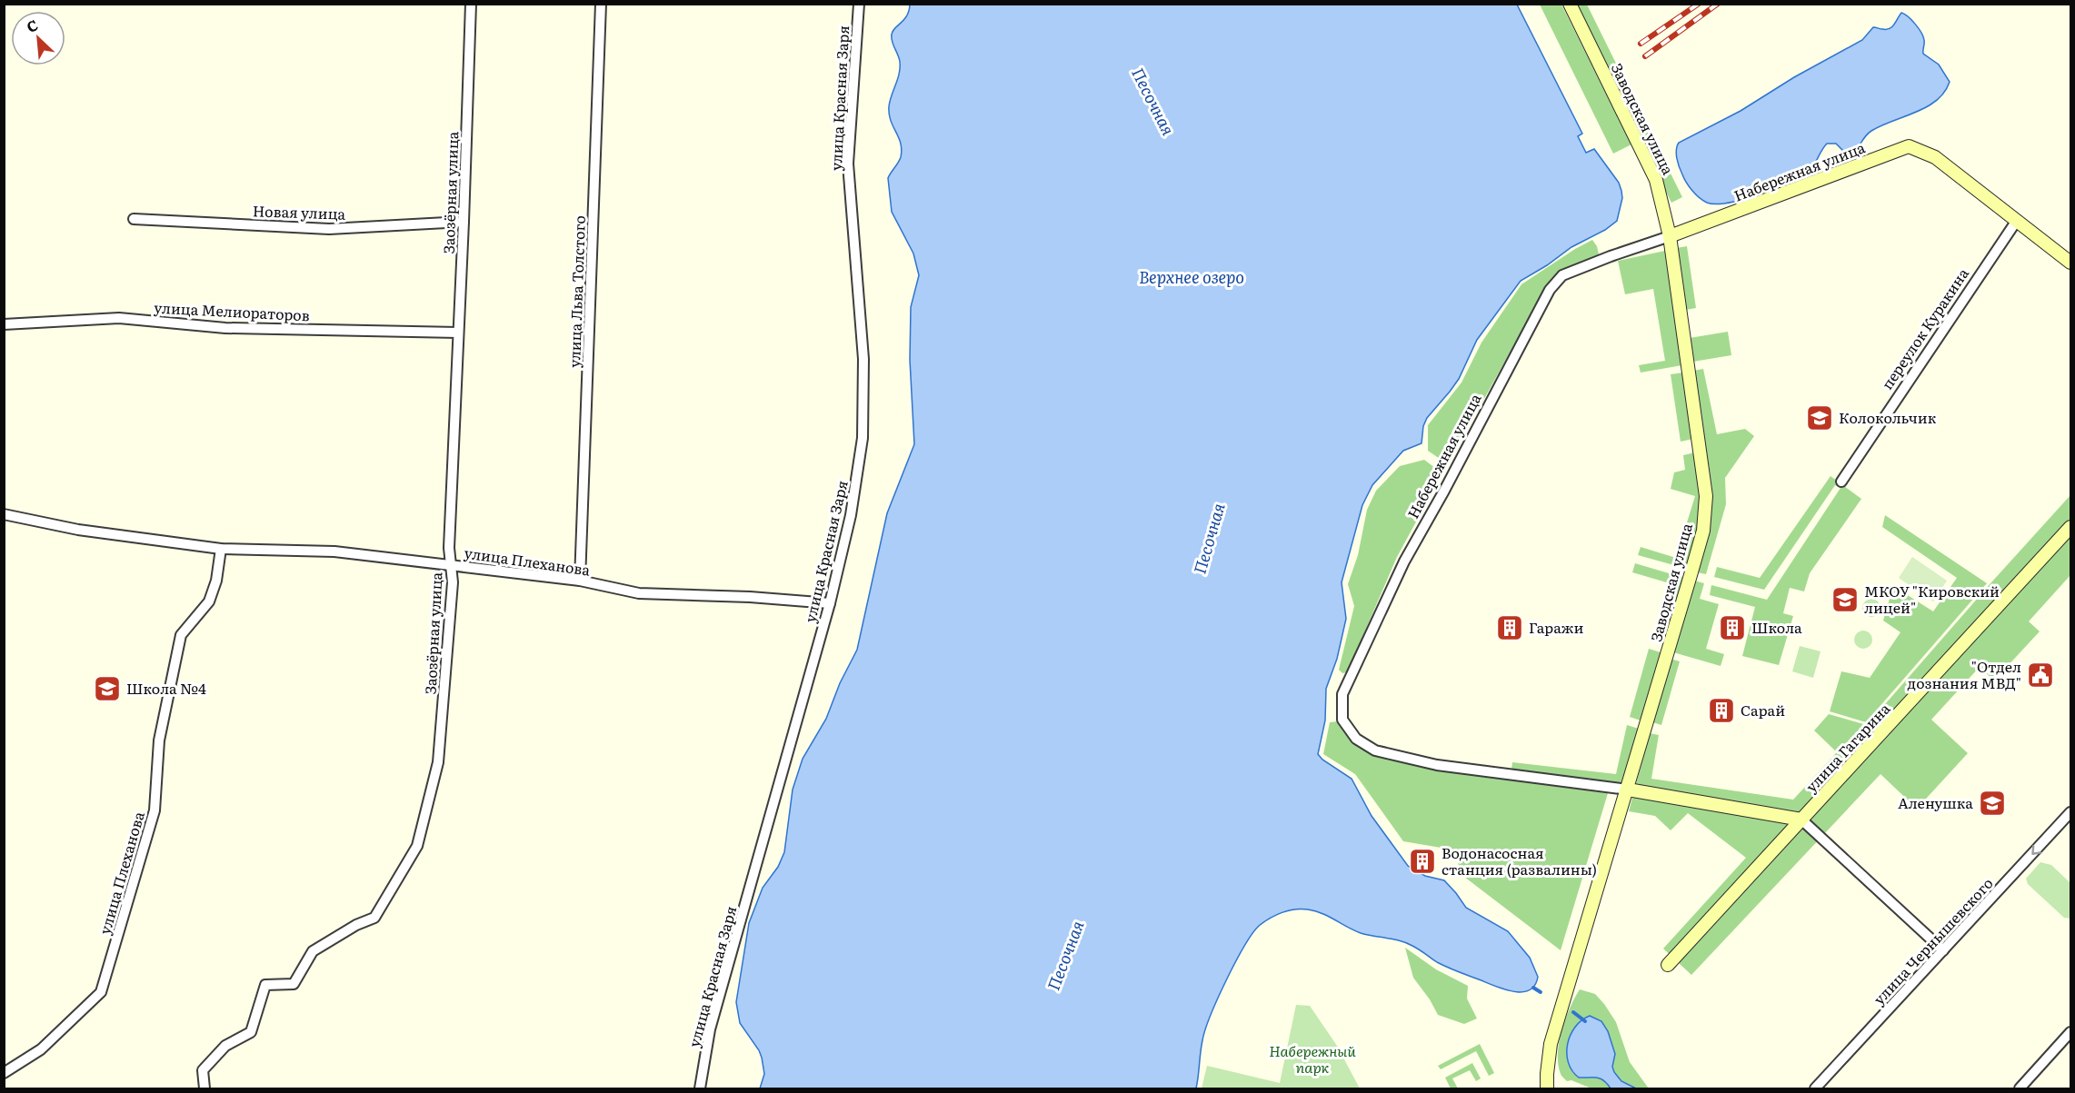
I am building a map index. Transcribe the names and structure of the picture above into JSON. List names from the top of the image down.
{
  "streets": {
    "street": [
      "улица Красная Заря",
      "Заводская улица",
      "Набережная улица",
      "Заозёрная улица",
      "Новая улица",
      "улица Льва Толстого",
      "улица Мелиораторов",
      "переулок Куракина",
      "улица Плеханова",
      "улица Гагарина",
      "улица Чернышевского"
    ]
  },
  "crossings": [
    ["улица Красная Заря", "улица Плеханова"],
    ["Заводская улица", "Набережная улица"],
    ["Набережная улица", "переулок Куракина"],
    ["Заозёрная улица", "Новая улица"],
    ["Заозёрная улица", "улица Мелиораторов"],
    ["Заозёрная улица", "улица Плеханова"],
    ["улица Льва Толстого", "улица Плеханова"]
  ],
  "one_way": ["улица Чернышевского"],
  "water": ["Песочная", "Верхнее озеро"],
  "parks": ["Набережный парк"],
  "places": {
    "school or university": [
      "Колокольчик",
      "МКОУ \"Кировский лицей\"",
      "Школа №4",
      "Аленушка"
    ],
    "building": [
      "Гаражи",
      "Школа",
      "Сарай",
      "Водонасосная станция (развалины)"
    ],
    "public building": ["\"Отдел дознания МВД\""]
  },
  "north": "top left"
}
